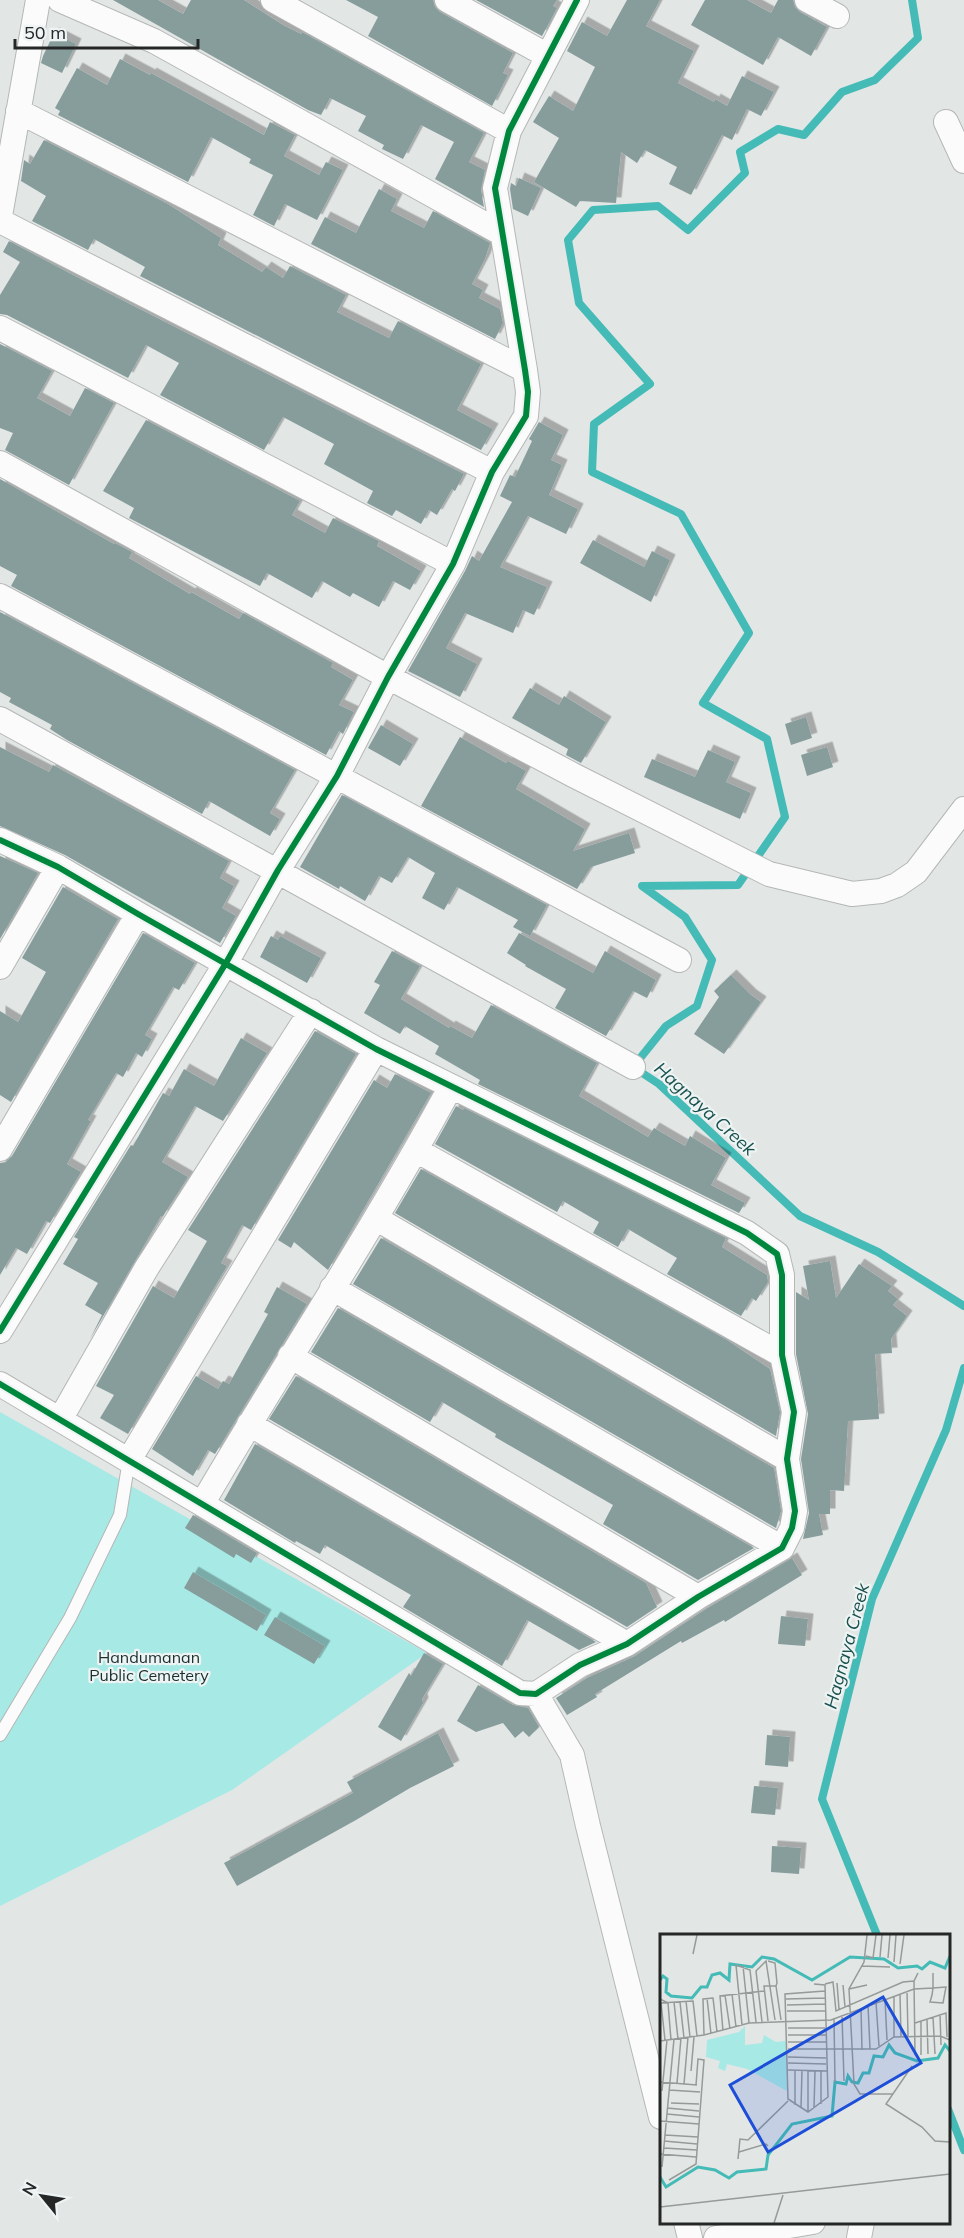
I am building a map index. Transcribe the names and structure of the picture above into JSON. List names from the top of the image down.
{
  "water": ["Hagnaya Creek"],
  "parks": ["Handumanan Public Cemetery"],
  "scale_bar": "50 m",
  "north": "top left"
}
